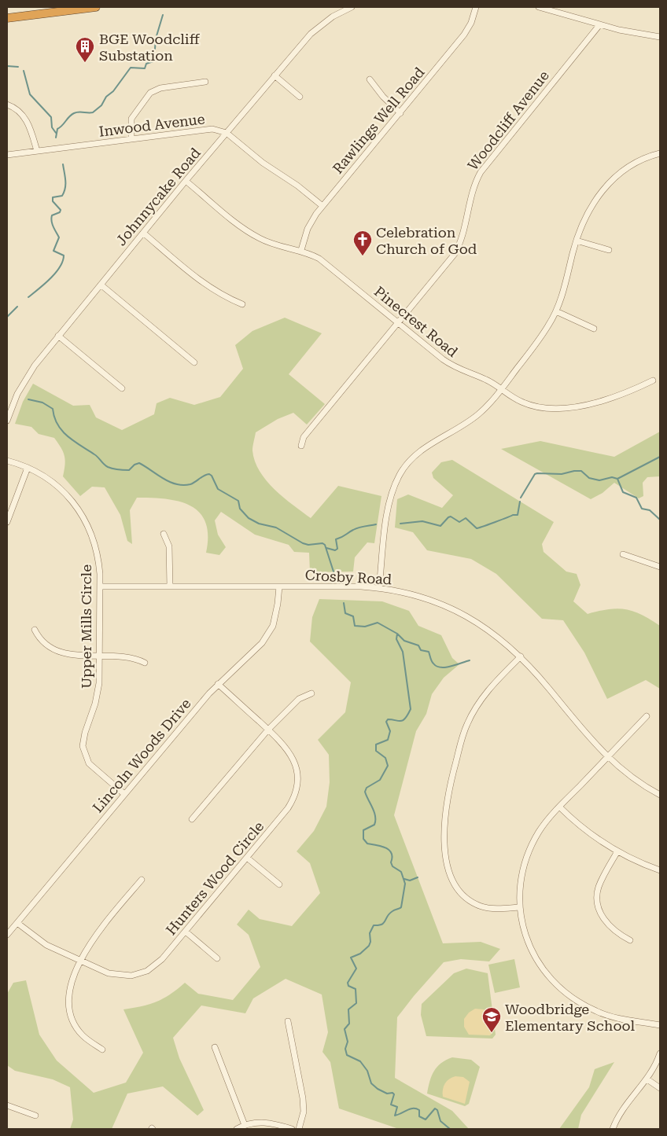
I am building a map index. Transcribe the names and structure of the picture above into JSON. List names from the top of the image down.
{
  "streets": {
    "street": [
      "Rawlings Well Road",
      "Woodcliff Avenue",
      "Inwood Avenue",
      "Johnnycake Road",
      "Pinecrest Road",
      "Crosby Road",
      "Upper Mills Circle",
      "Lincoln Woods Drive",
      "Hunters Wood Circle"
    ]
  },
  "crossings": [
    ["Rawlings Well Road", "Inwood Avenue"],
    ["Rawlings Well Road", "Pinecrest Road"],
    ["Woodcliff Avenue", "Pinecrest Road"],
    ["Inwood Avenue", "Johnnycake Road"],
    ["Johnnycake Road", "Pinecrest Road"],
    ["Crosby Road", "Upper Mills Circle"],
    ["Crosby Road", "Lincoln Woods Drive"],
    ["Upper Mills Circle", "Lincoln Woods Drive"],
    ["Lincoln Woods Drive", "Hunters Wood Circle"]
  ],
  "places": {
    "building": ["BGE Woodcliff Substation"],
    "church": ["Celebration Church of God"],
    "school or university": ["Woodbridge Elementary School"]
  }
}
